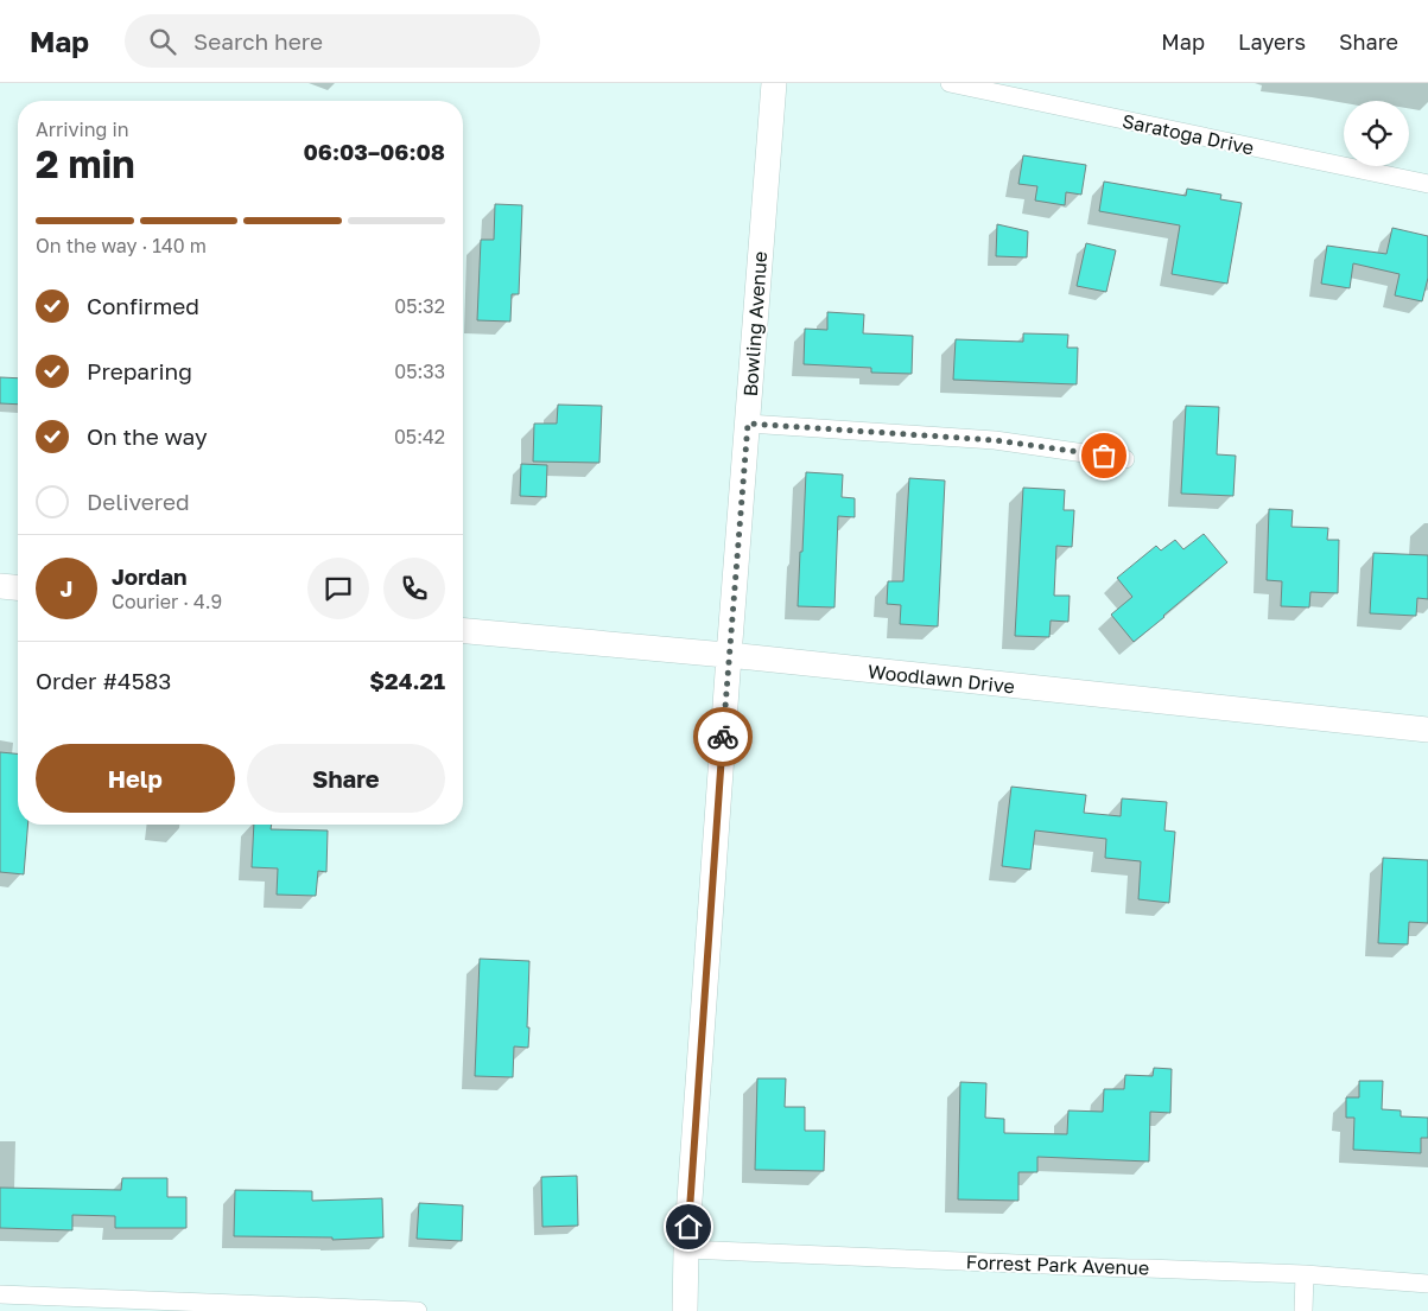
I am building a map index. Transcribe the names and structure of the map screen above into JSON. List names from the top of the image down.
{
  "streets": {
    "street": [
      "Saratoga Drive",
      "Bowling Avenue",
      "Woodlawn Drive",
      "Forrest Park Avenue"
    ]
  },
  "crossings": [
    ["Bowling Avenue", "Woodlawn Drive"],
    ["Bowling Avenue", "Forrest Park Avenue"]
  ],
  "page": {
    "header": "Map",
    "search": "Search here",
    "nav": ["Map", "Layers", "Share"],
    "heading": ["2 min", "Arriving in", "06:03–06:08"],
    "panel": [
      "Jordan",
      "Courier · 4.9",
      "Order #4583",
      "$24.21"
    ],
    "bar": "On the way · 140 m",
    "list": [
      ["Confirmed", "05:32"],
      ["Preparing", "05:33"],
      ["On the way", "05:42"],
      "Delivered"
    ],
    "round": "J",
    "buttons": ["Help", "Share"]
  }
}
